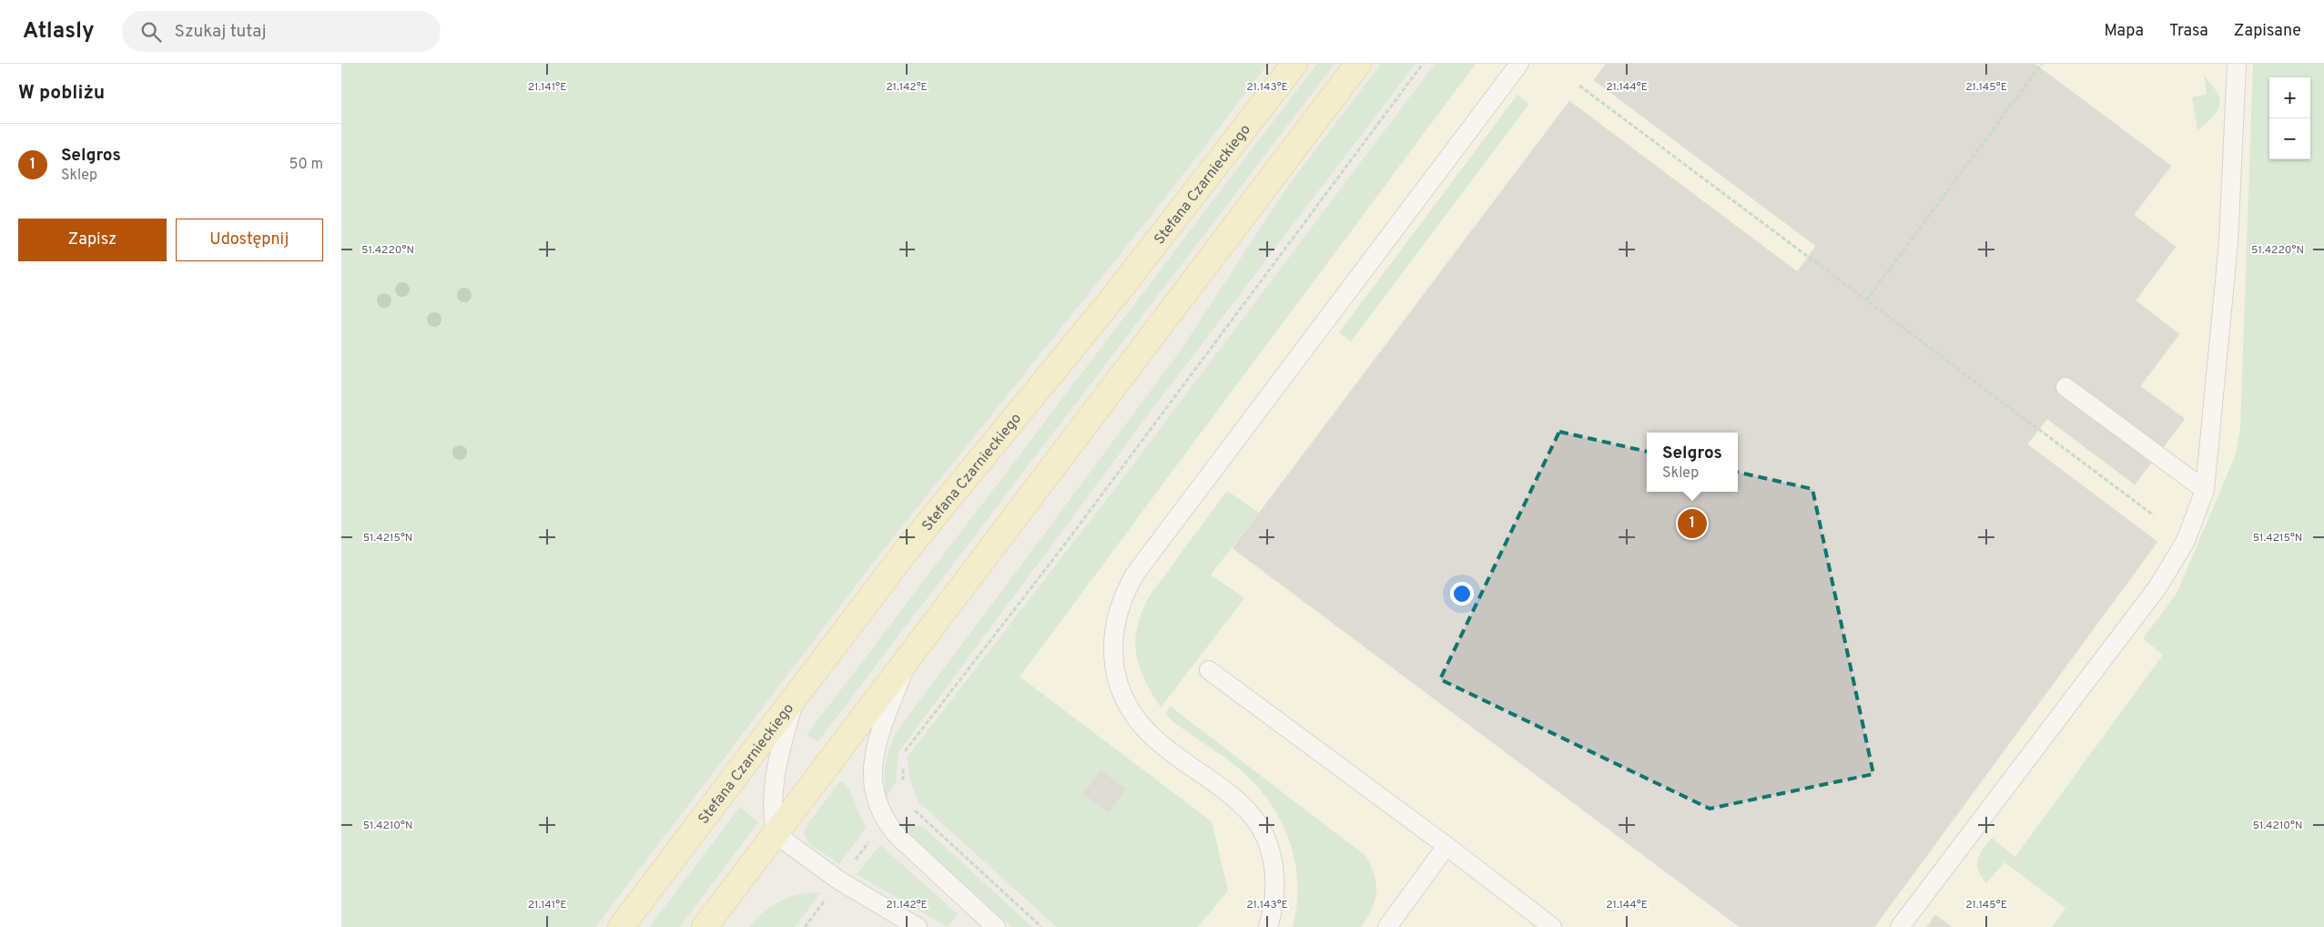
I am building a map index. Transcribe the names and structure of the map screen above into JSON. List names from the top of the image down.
{
  "streets": {
    "main road": ["Stefana Czarnieckiego"]
  },
  "page": {
    "header": "Atlasly",
    "search": "Szukaj tutaj",
    "nav": ["Mapa", "Trasa", "Zapisane"],
    "heading": "W pobliżu",
    "map_buttons": ["+", "−"],
    "list": [
      {
        "mark": "1",
        "name": "Selgros",
        "note": "Sklep",
        "value": "50 m"
      }
    ],
    "buttons": ["Zapisz", "Udostępnij"],
    "popup": ["Selgros", "Sklep"],
    "pins": "1"
  },
  "coordinates": [
    "21.141°E",
    "21.142°E",
    "21.143°E",
    "21.144°E",
    "21.145°E",
    "51.4220°N",
    "51.4215°N",
    "51.4210°N"
  ]
}
